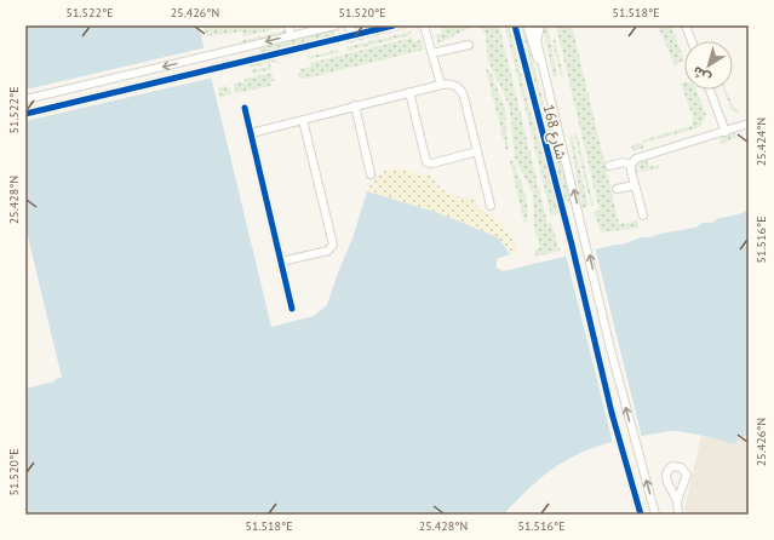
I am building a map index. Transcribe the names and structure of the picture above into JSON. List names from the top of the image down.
{
  "streets": {
    "street": ["شارع 168"]
  },
  "north": "bottom left",
  "coordinates": [
    "51.522°E",
    "25.426°N",
    "51.520°E",
    "51.518°E",
    "25.424°N",
    "25.428°N",
    "51.516°E"
  ]
}
